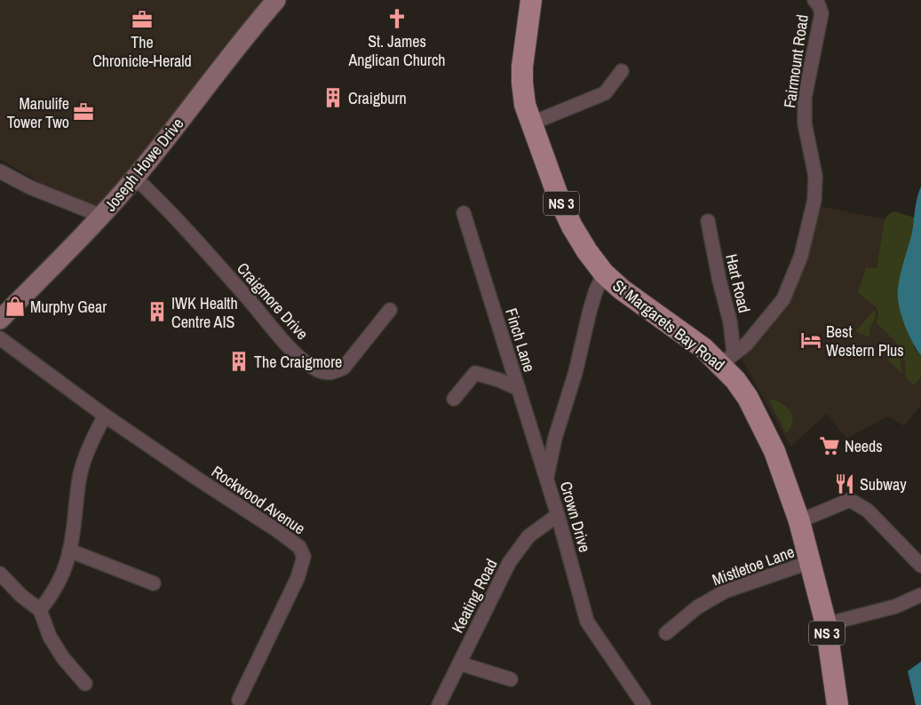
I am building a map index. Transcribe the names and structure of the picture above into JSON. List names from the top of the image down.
{
  "streets": {
    "main road": ["Joseph Howe Drive", "NS 3", "St Margarets Bay Road"],
    "street": [
      "Fairmount Road",
      "Hart Road",
      "Craigmore Drive",
      "Finch Lane",
      "Rockwood Avenue",
      "Crown Drive",
      "Mistletoe Lane",
      "Keating Road"
    ]
  },
  "crossings": [
    ["Fairmount Road", "Hart Road"],
    ["Fairmount Road", "St Margarets Bay Road"],
    ["Joseph Howe Drive", "Craigmore Drive"],
    ["Hart Road", "St Margarets Bay Road"],
    ["St Margarets Bay Road", "Crown Drive"],
    ["St Margarets Bay Road", "Mistletoe Lane"],
    ["Finch Lane", "Crown Drive"],
    ["Crown Drive", "Keating Road"]
  ],
  "places": {
    "church": ["St. James Anglican Church"],
    "office": ["The Chronicle-Herald", "Manulife Tower Two"],
    "building": ["Craigburn", "IWK Health Centre AIS", "The Craigmore"],
    "shop": ["Murphy Gear"],
    "hotel": ["Best Western Plus"],
    "supermarket": ["Needs"],
    "restaurant": ["Subway"]
  }
}
